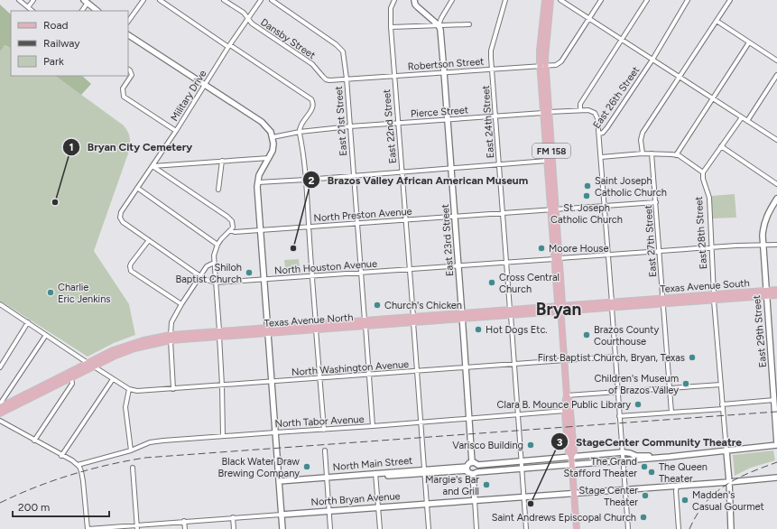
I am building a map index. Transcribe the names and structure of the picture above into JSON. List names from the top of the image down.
{
  "streets": {
    "main road": ["FM 158", "Texas Avenue South", "Texas Avenue North"],
    "street": [
      "Dansby Street",
      "Robertson Street",
      "Military Drive",
      "East 26th Street",
      "Pierce Street",
      "East 21st Street",
      "East 24th Street",
      "East 22nd Street",
      "North Preston Avenue",
      "East 28th Street",
      "East 23rd Street",
      "East 27th Street",
      "North Houston Avenue",
      "East 29th Street",
      "North Washington Avenue",
      "North Tabor Avenue",
      "North Main Street",
      "North Bryan Avenue"
    ]
  },
  "crossings": [
    ["Dansby Street", "Robertson Street"],
    ["Dansby Street", "Military Drive"],
    ["Dansby Street", "East 21st Street"],
    ["Robertson Street", "East 21st Street"],
    ["Robertson Street", "East 24th Street"],
    ["Robertson Street", "East 22nd Street"],
    ["Robertson Street", "FM 158"],
    ["Robertson Street", "East 23rd Street"],
    ["Military Drive", "North Houston Avenue"],
    ["East 26th Street", "Pierce Street"],
    ["East 26th Street", "North Preston Avenue"],
    ["East 26th Street", "North Houston Avenue"],
    ["East 26th Street", "Texas Avenue North"],
    ["East 26th Street", "North Washington Avenue"],
    ["East 26th Street", "North Bryan Avenue"],
    ["Pierce Street", "East 21st Street"],
    ["Pierce Street", "East 24th Street"],
    ["Pierce Street", "East 22nd Street"],
    ["Pierce Street", "FM 158"],
    ["Pierce Street", "East 23rd Street"],
    ["East 21st Street", "North Preston Avenue"],
    ["East 21st Street", "North Houston Avenue"],
    ["East 21st Street", "Texas Avenue North"],
    ["East 21st Street", "North Washington Avenue"],
    ["East 21st Street", "North Tabor Avenue"],
    ["East 24th Street", "North Preston Avenue"],
    ["East 24th Street", "North Houston Avenue"],
    ["East 24th Street", "Texas Avenue North"],
    ["East 24th Street", "North Washington Avenue"],
    ["East 24th Street", "North Tabor Avenue"],
    ["East 24th Street", "North Bryan Avenue"],
    ["East 22nd Street", "North Preston Avenue"],
    ["East 22nd Street", "North Houston Avenue"],
    ["East 22nd Street", "Texas Avenue North"],
    ["East 22nd Street", "North Washington Avenue"],
    ["East 22nd Street", "North Tabor Avenue"],
    ["East 22nd Street", "North Main Street"],
    ["East 22nd Street", "North Bryan Avenue"],
    ["FM 158", "North Preston Avenue"],
    ["FM 158", "North Houston Avenue"],
    ["FM 158", "Texas Avenue North"],
    ["FM 158", "North Washington Avenue"],
    ["FM 158", "North Tabor Avenue"],
    ["FM 158", "North Bryan Avenue"],
    ["North Preston Avenue", "East 23rd Street"],
    ["North Preston Avenue", "East 27th Street"],
    ["East 28th Street", "North Houston Avenue"],
    ["East 28th Street", "Texas Avenue South"],
    ["East 23rd Street", "North Houston Avenue"],
    ["East 23rd Street", "Texas Avenue North"],
    ["East 23rd Street", "North Washington Avenue"],
    ["East 23rd Street", "North Tabor Avenue"],
    ["East 23rd Street", "North Main Street"],
    ["East 27th Street", "North Houston Avenue"],
    ["East 27th Street", "Texas Avenue South"],
    ["North Houston Avenue", "East 29th Street"],
    ["Texas Avenue South", "Texas Avenue North"],
    ["Texas Avenue South", "East 29th Street"],
    ["Texas Avenue North", "North Washington Avenue"]
  ],
  "districts": ["Bryan"],
  "places": [
    "Saint Joseph Catholic Church",
    "St. Joseph Catholic Church",
    "Bryan City Cemetery",
    "Brazos Valley African American Museum",
    "Moore House",
    "Shiloh Baptist Church",
    "Cross Central Church",
    "Charlie Eric Jenkins",
    "Church's Chicken",
    "Hot Dogs Etc.",
    "Brazos County Courthouse",
    "First Baptist Church, Bryan, Texas",
    "Children's Museum of Brazos Valley",
    "Clara B. Mounce Public Library",
    "Varisco Building",
    "Black Water Draw Brewing Company",
    "The Grand Stafford Theater",
    "The Queen Theater",
    "Margie's Bar and Grill",
    "Stage Center Theater",
    "Madden's Casual Gourmet",
    "StageCenter Community Theatre",
    "Saint Andrews Episcopal Church"
  ],
  "legend": ["Road", "Railway", "Park"],
  "scale_bar": "200 m"
}
